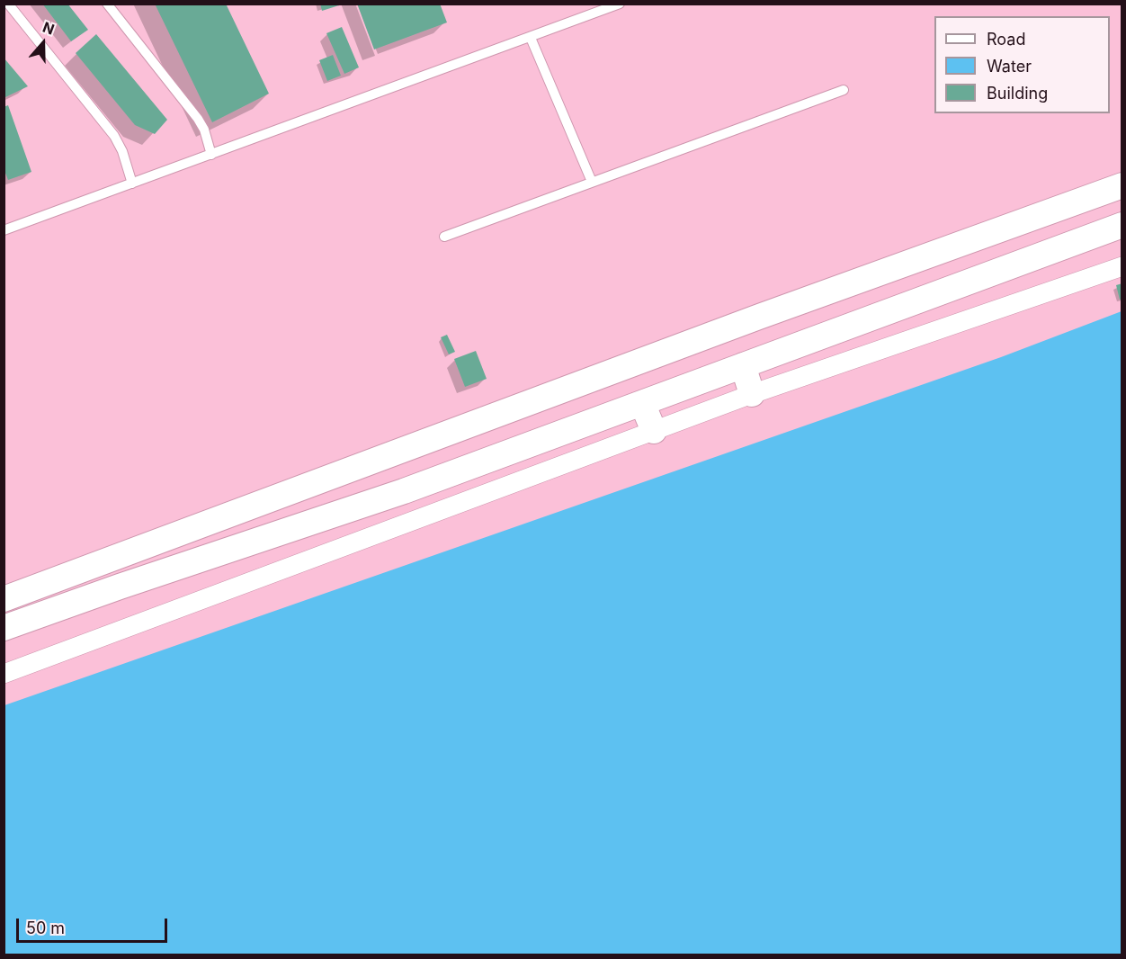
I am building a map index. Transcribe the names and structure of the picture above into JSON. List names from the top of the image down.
{
  "legend": ["Road", "Water", "Building"],
  "scale_bar": "50 m",
  "north": "top"
}
